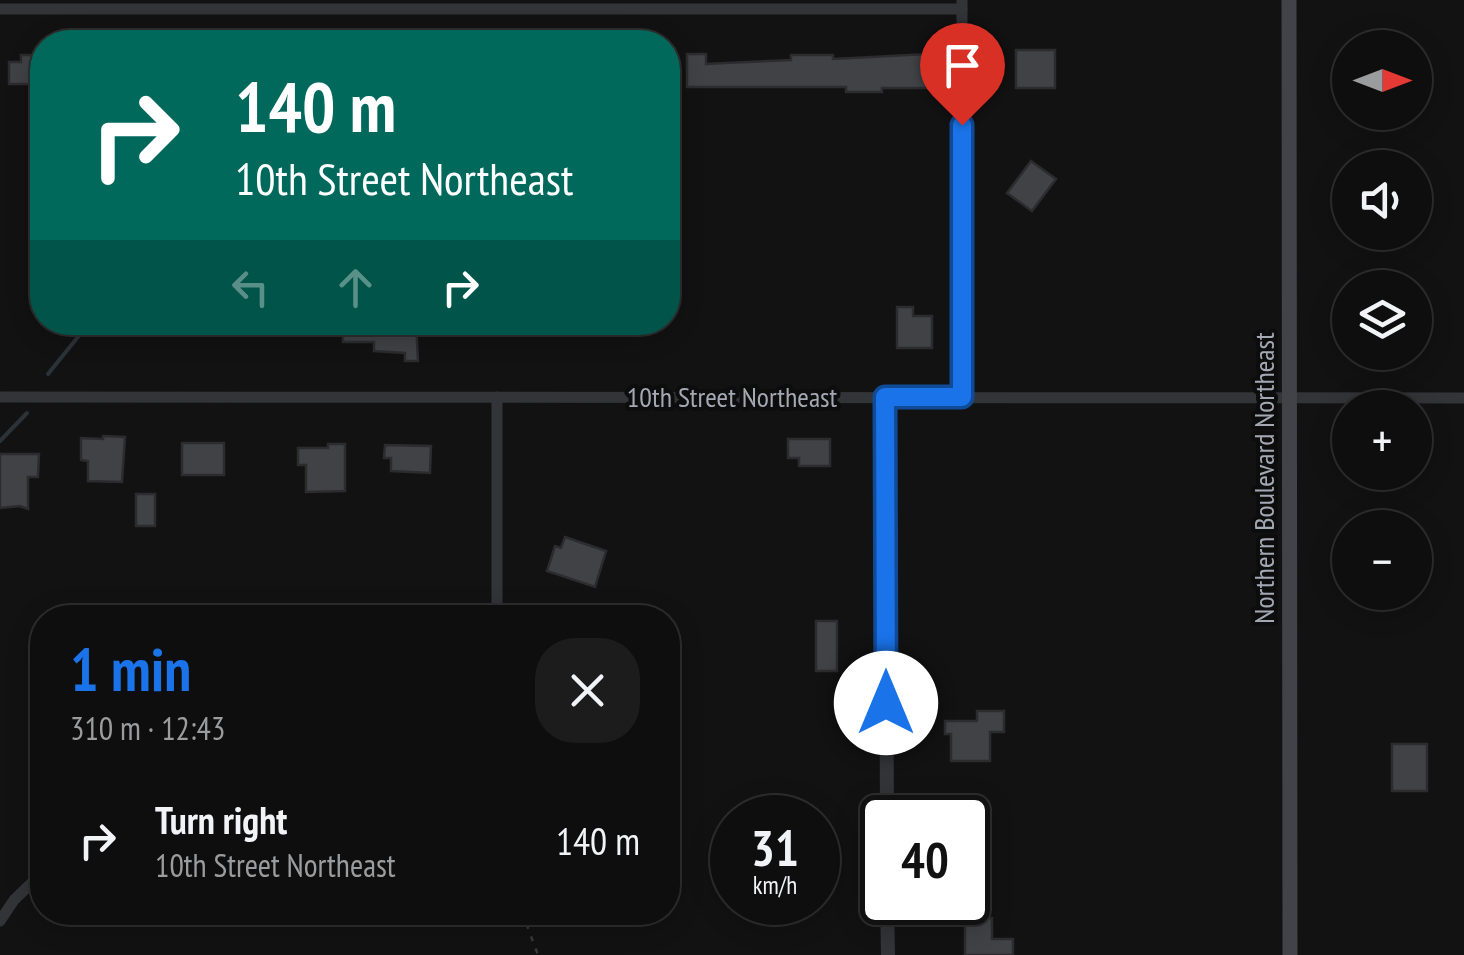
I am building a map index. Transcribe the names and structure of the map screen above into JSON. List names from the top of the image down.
{
  "streets": {
    "main road": ["Northern Boulevard Northeast"],
    "street": ["10th Street Northeast"]
  },
  "crossings": [
    ["10th Street Northeast", "Northern Boulevard Northeast"]
  ],
  "north": "right",
  "page": {
    "map_buttons": ["+", "−"],
    "turn": ["140 m", "10th Street Northeast"],
    "heading": ["1 min", "310 m · 12:43"],
    "list": [
      {
        "name": "Turn right",
        "note": "10th Street Northeast",
        "value": "140 m"
      }
    ],
    "speed": "31 km/h",
    "limit": "40"
  }
}
